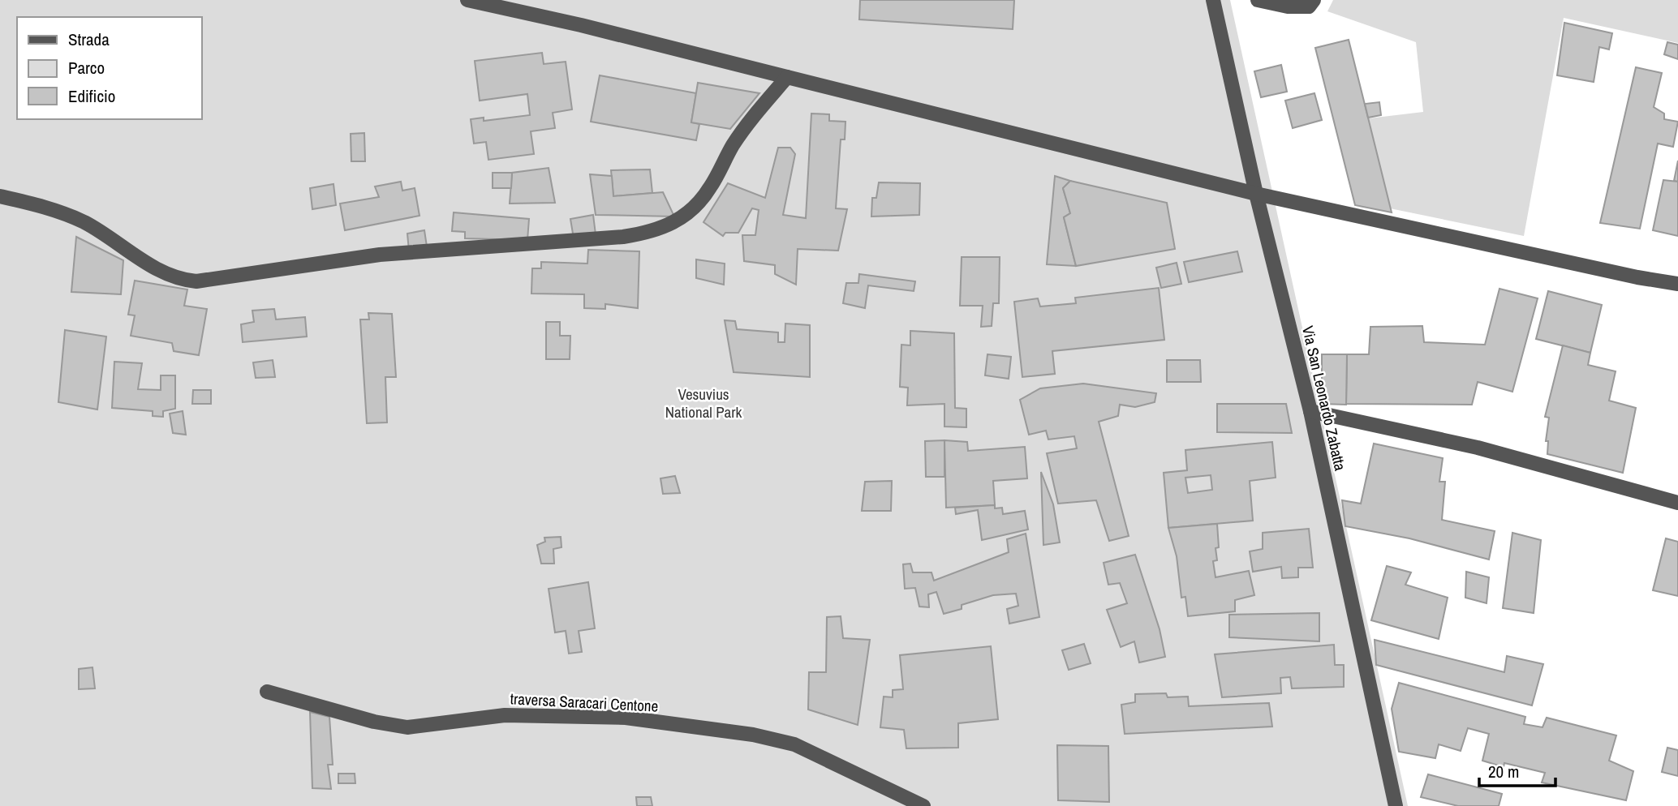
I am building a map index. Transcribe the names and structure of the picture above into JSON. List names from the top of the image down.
{
  "streets": {
    "street": ["Via San Leonardo Zabatta", "traversa Saracari Centone"]
  },
  "parks": ["Vesuvius National Park"],
  "legend": ["Strada", "Parco", "Edificio"],
  "scale_bar": "20 m"
}
